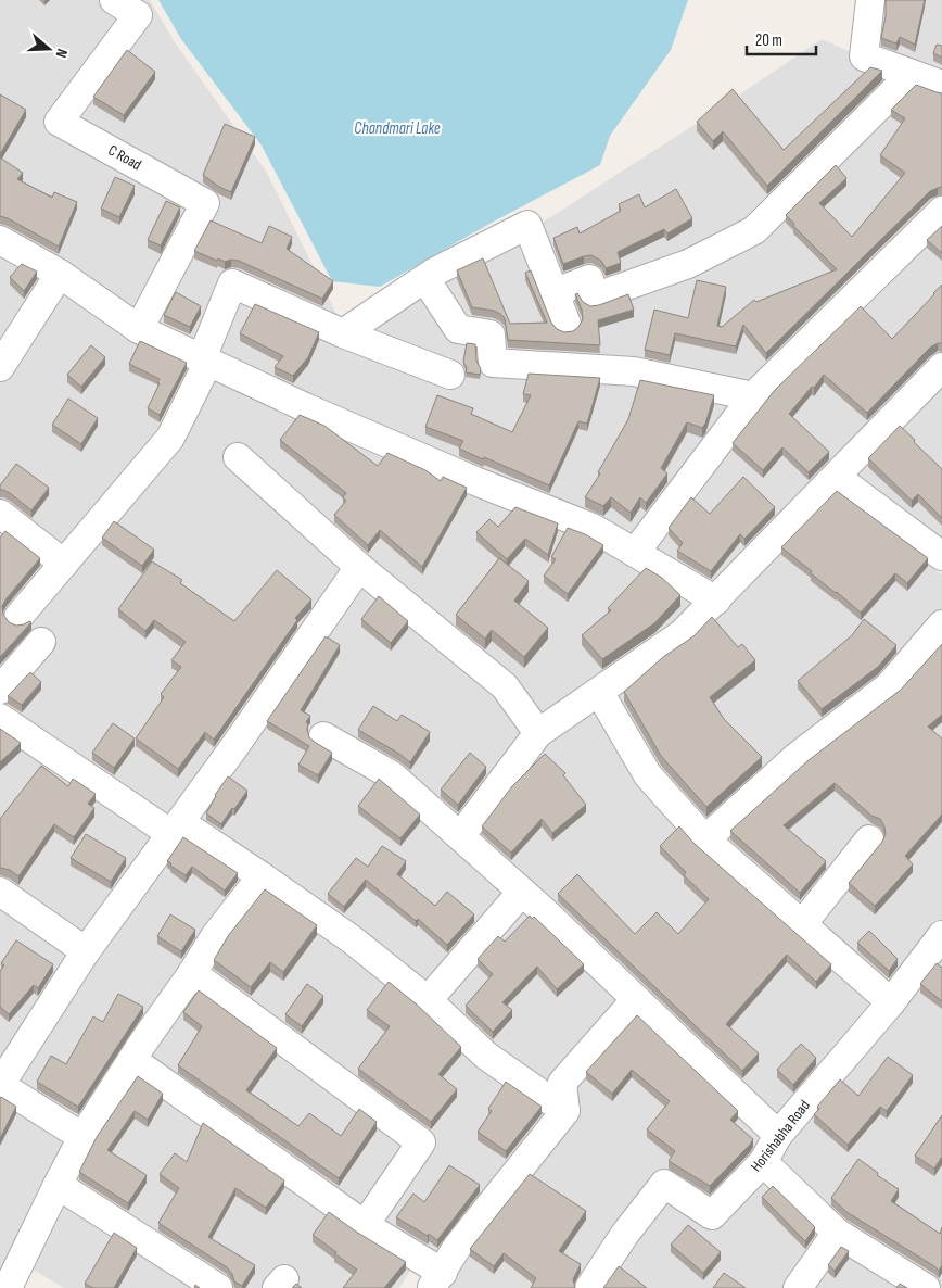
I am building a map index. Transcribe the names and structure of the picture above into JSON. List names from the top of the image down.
{
  "streets": {
    "street": ["C Road", "Horishabha Road"]
  },
  "water": ["Chandmari Lake"],
  "scale_bar": "20 m",
  "north": "right"
}
